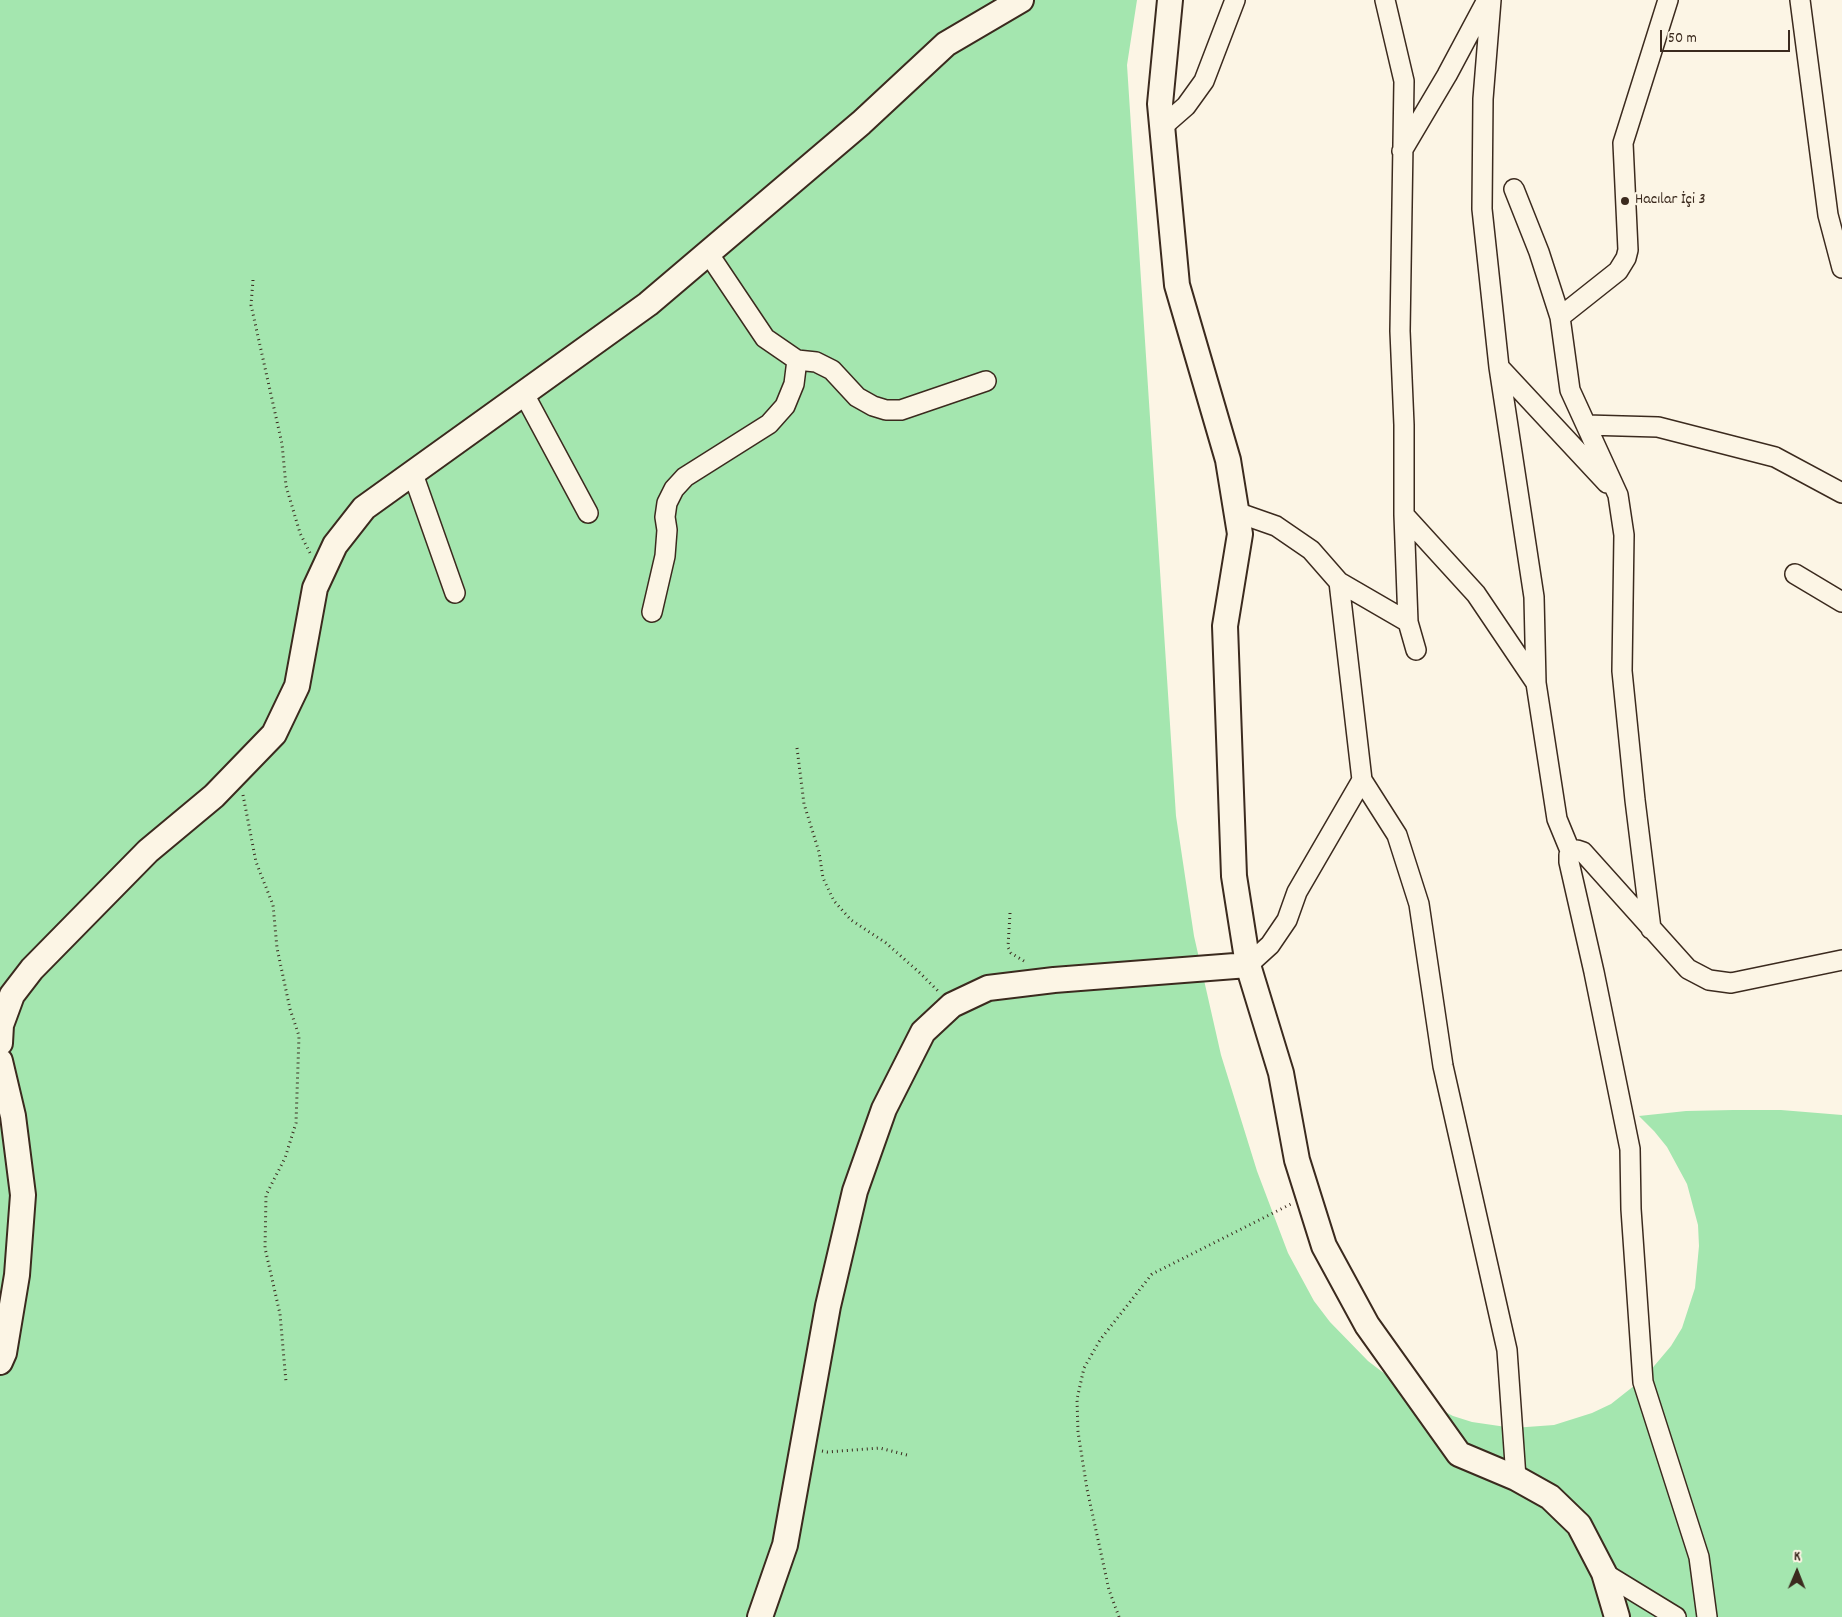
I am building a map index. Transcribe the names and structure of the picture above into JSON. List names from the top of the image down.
{
  "places": ["Hacılar İçi 3"],
  "scale_bar": "50 m",
  "north": "top"
}
